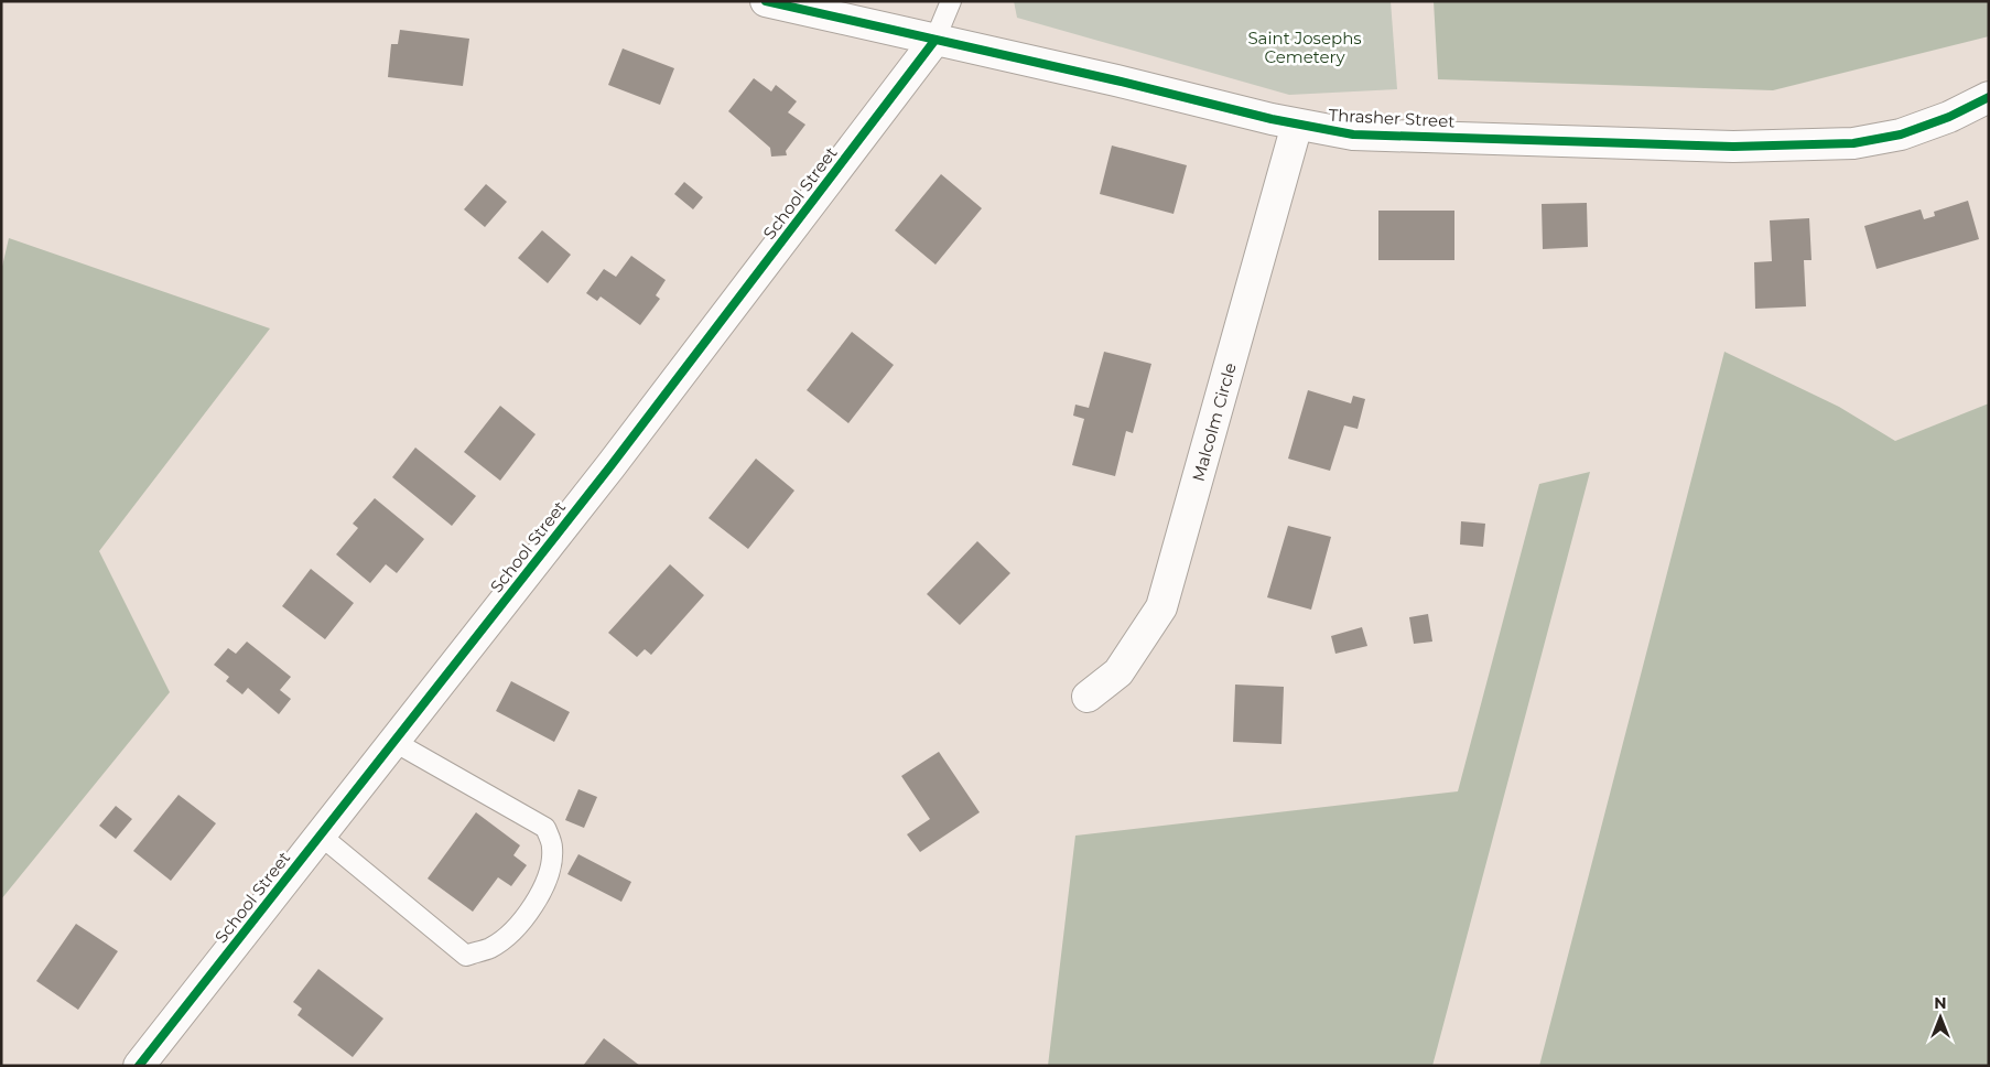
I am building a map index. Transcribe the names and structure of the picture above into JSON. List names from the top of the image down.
{
  "streets": {
    "street": ["Thrasher Street", "School Street", "Malcolm Circle"]
  },
  "crossings": [
    ["Thrasher Street", "School Street"],
    ["Thrasher Street", "Malcolm Circle"]
  ],
  "parks": ["Saint Josephs Cemetery"],
  "north": "top"
}
